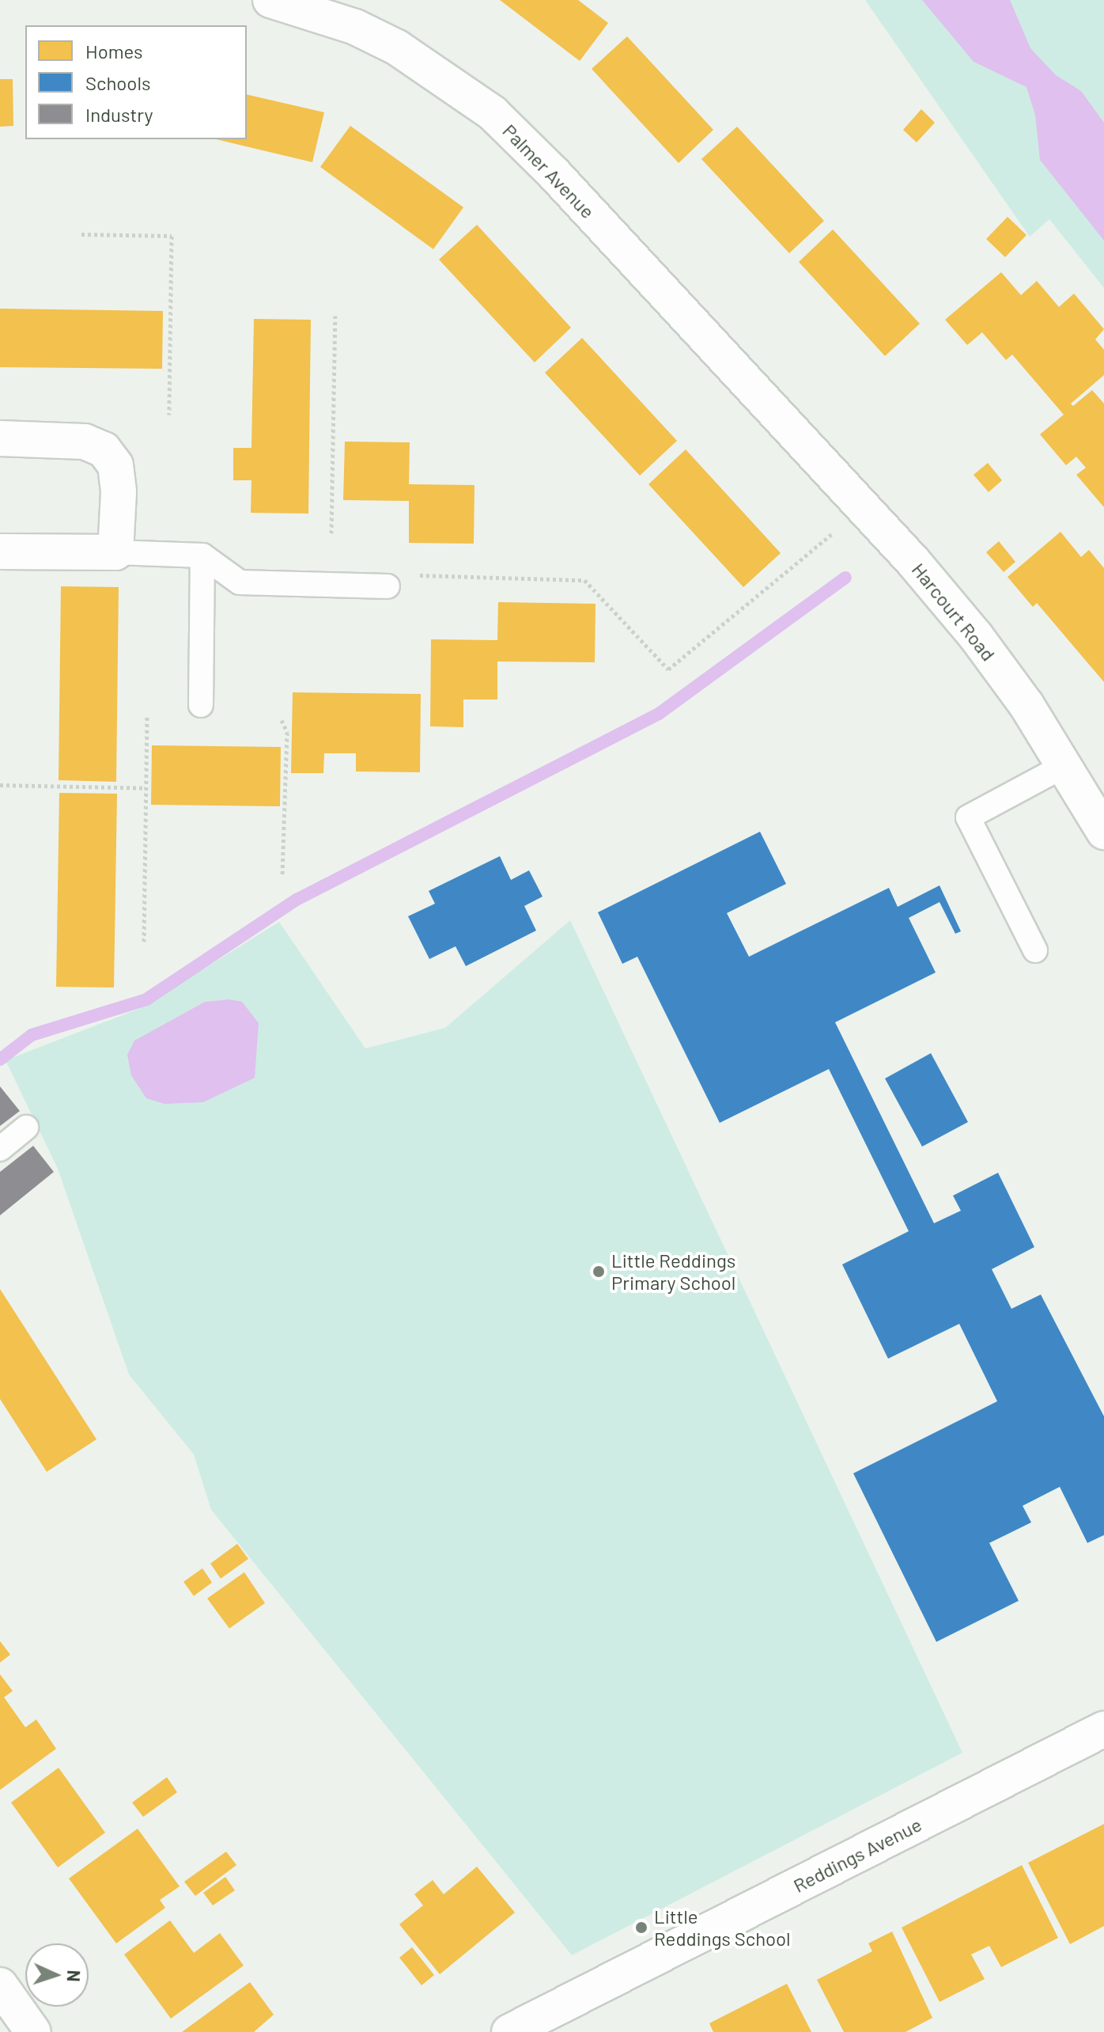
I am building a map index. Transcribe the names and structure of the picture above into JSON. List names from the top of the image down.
{
  "streets": {
    "street": ["Palmer Avenue", "Harcourt Road", "Reddings Avenue"]
  },
  "crossings": [
    ["Palmer Avenue", "Harcourt Road"]
  ],
  "places": ["Little Reddings Primary School", "Little Reddings School"],
  "legend": ["Homes", "Schools", "Industry"],
  "north": "right"
}
